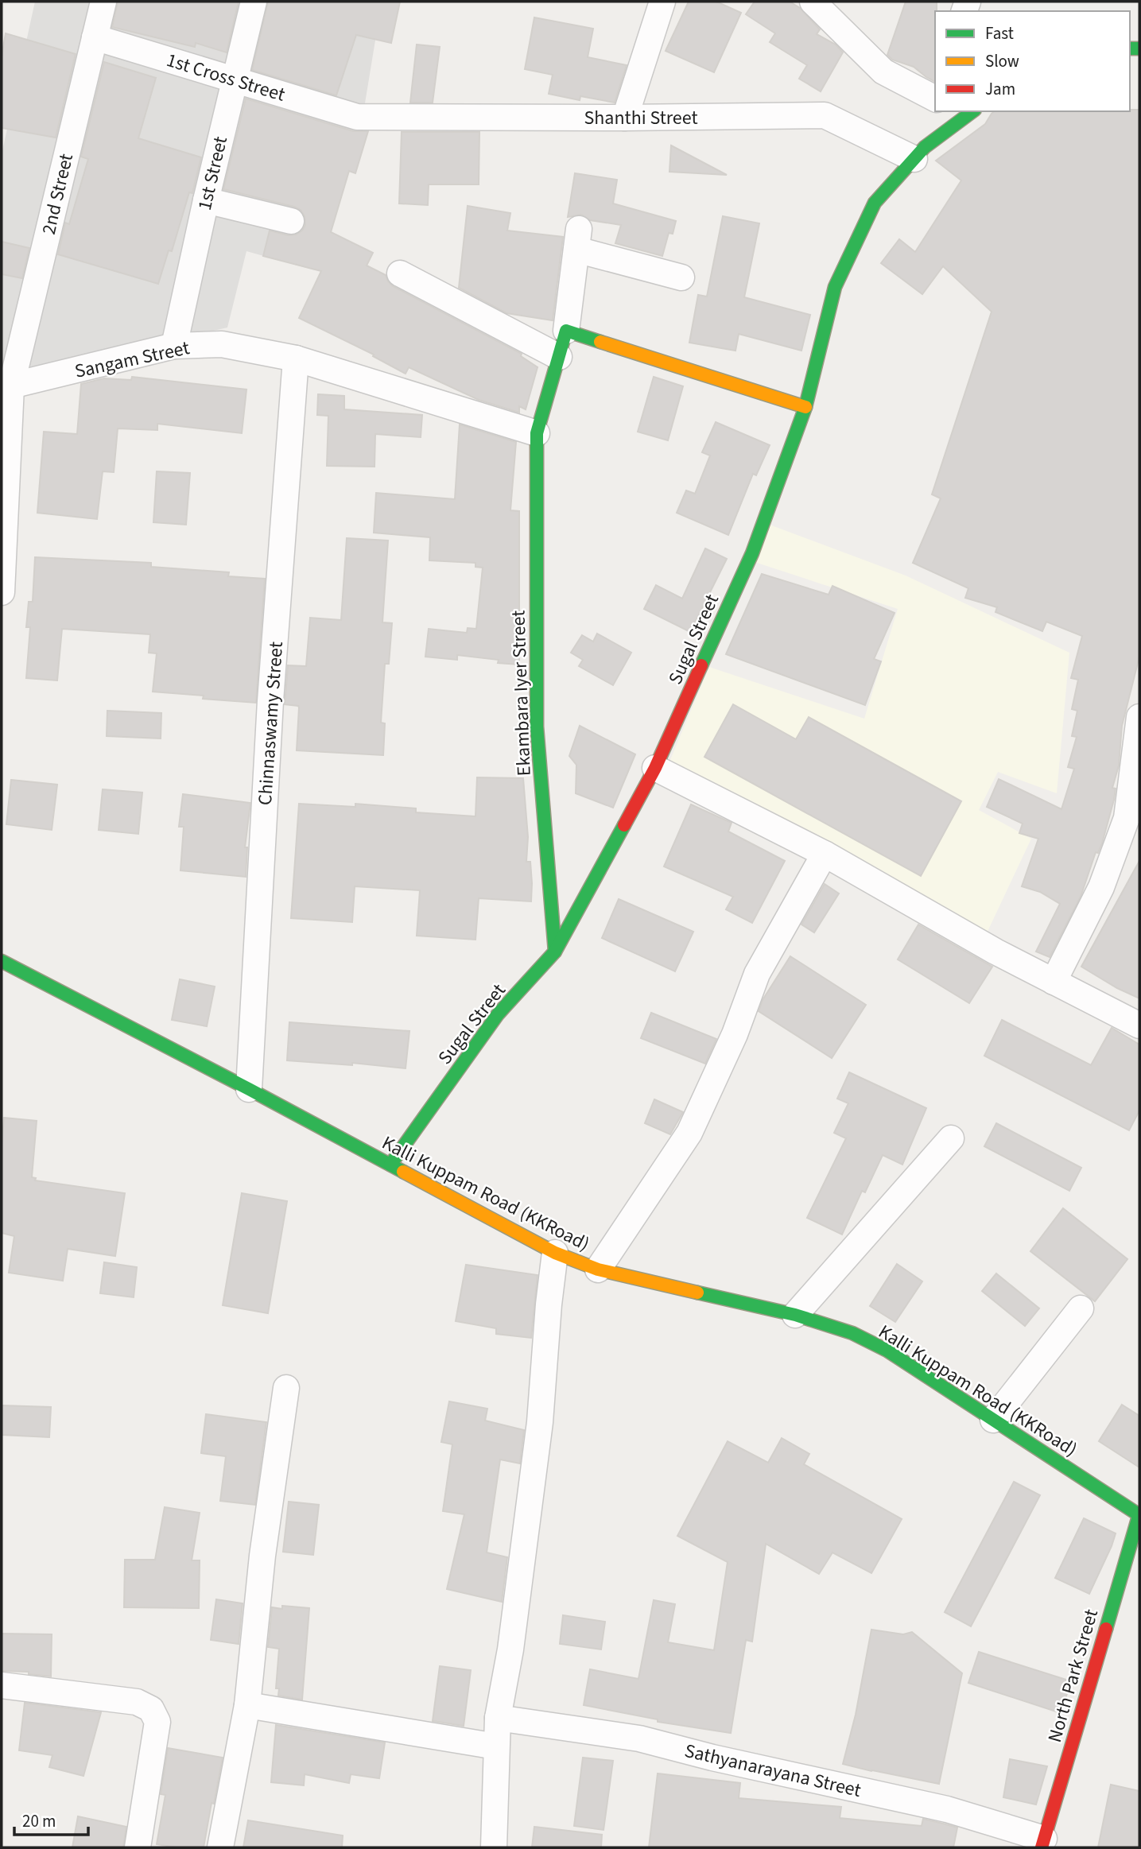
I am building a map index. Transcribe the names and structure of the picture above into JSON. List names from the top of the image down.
{
  "streets": {
    "street": [
      "1st Cross Street",
      "Shanthi Street",
      "1st Street",
      "2nd Street",
      "Sangam Street",
      "Sugal Street",
      "Ekambara Iyer Street",
      "Chinnaswamy Street",
      "Kalli Kuppam Road (KKRoad)",
      "North Park Street",
      "Sathyanarayana Street"
    ]
  },
  "crossings": [
    ["1st Cross Street", "Shanthi Street"],
    ["1st Cross Street", "1st Street"],
    ["1st Cross Street", "2nd Street"],
    ["Shanthi Street", "Sugal Street"],
    ["1st Street", "Sangam Street"],
    ["2nd Street", "Sangam Street"],
    ["Sangam Street", "Ekambara Iyer Street"],
    ["Sangam Street", "Chinnaswamy Street"],
    ["Sugal Street", "Ekambara Iyer Street"],
    ["Sugal Street", "Kalli Kuppam Road (KKRoad)"],
    ["Chinnaswamy Street", "Kalli Kuppam Road (KKRoad)"],
    ["Kalli Kuppam Road (KKRoad)", "North Park Street"],
    ["North Park Street", "Sathyanarayana Street"]
  ],
  "legend": ["Fast", "Slow", "Jam"],
  "scale_bar": "20 m"
}
